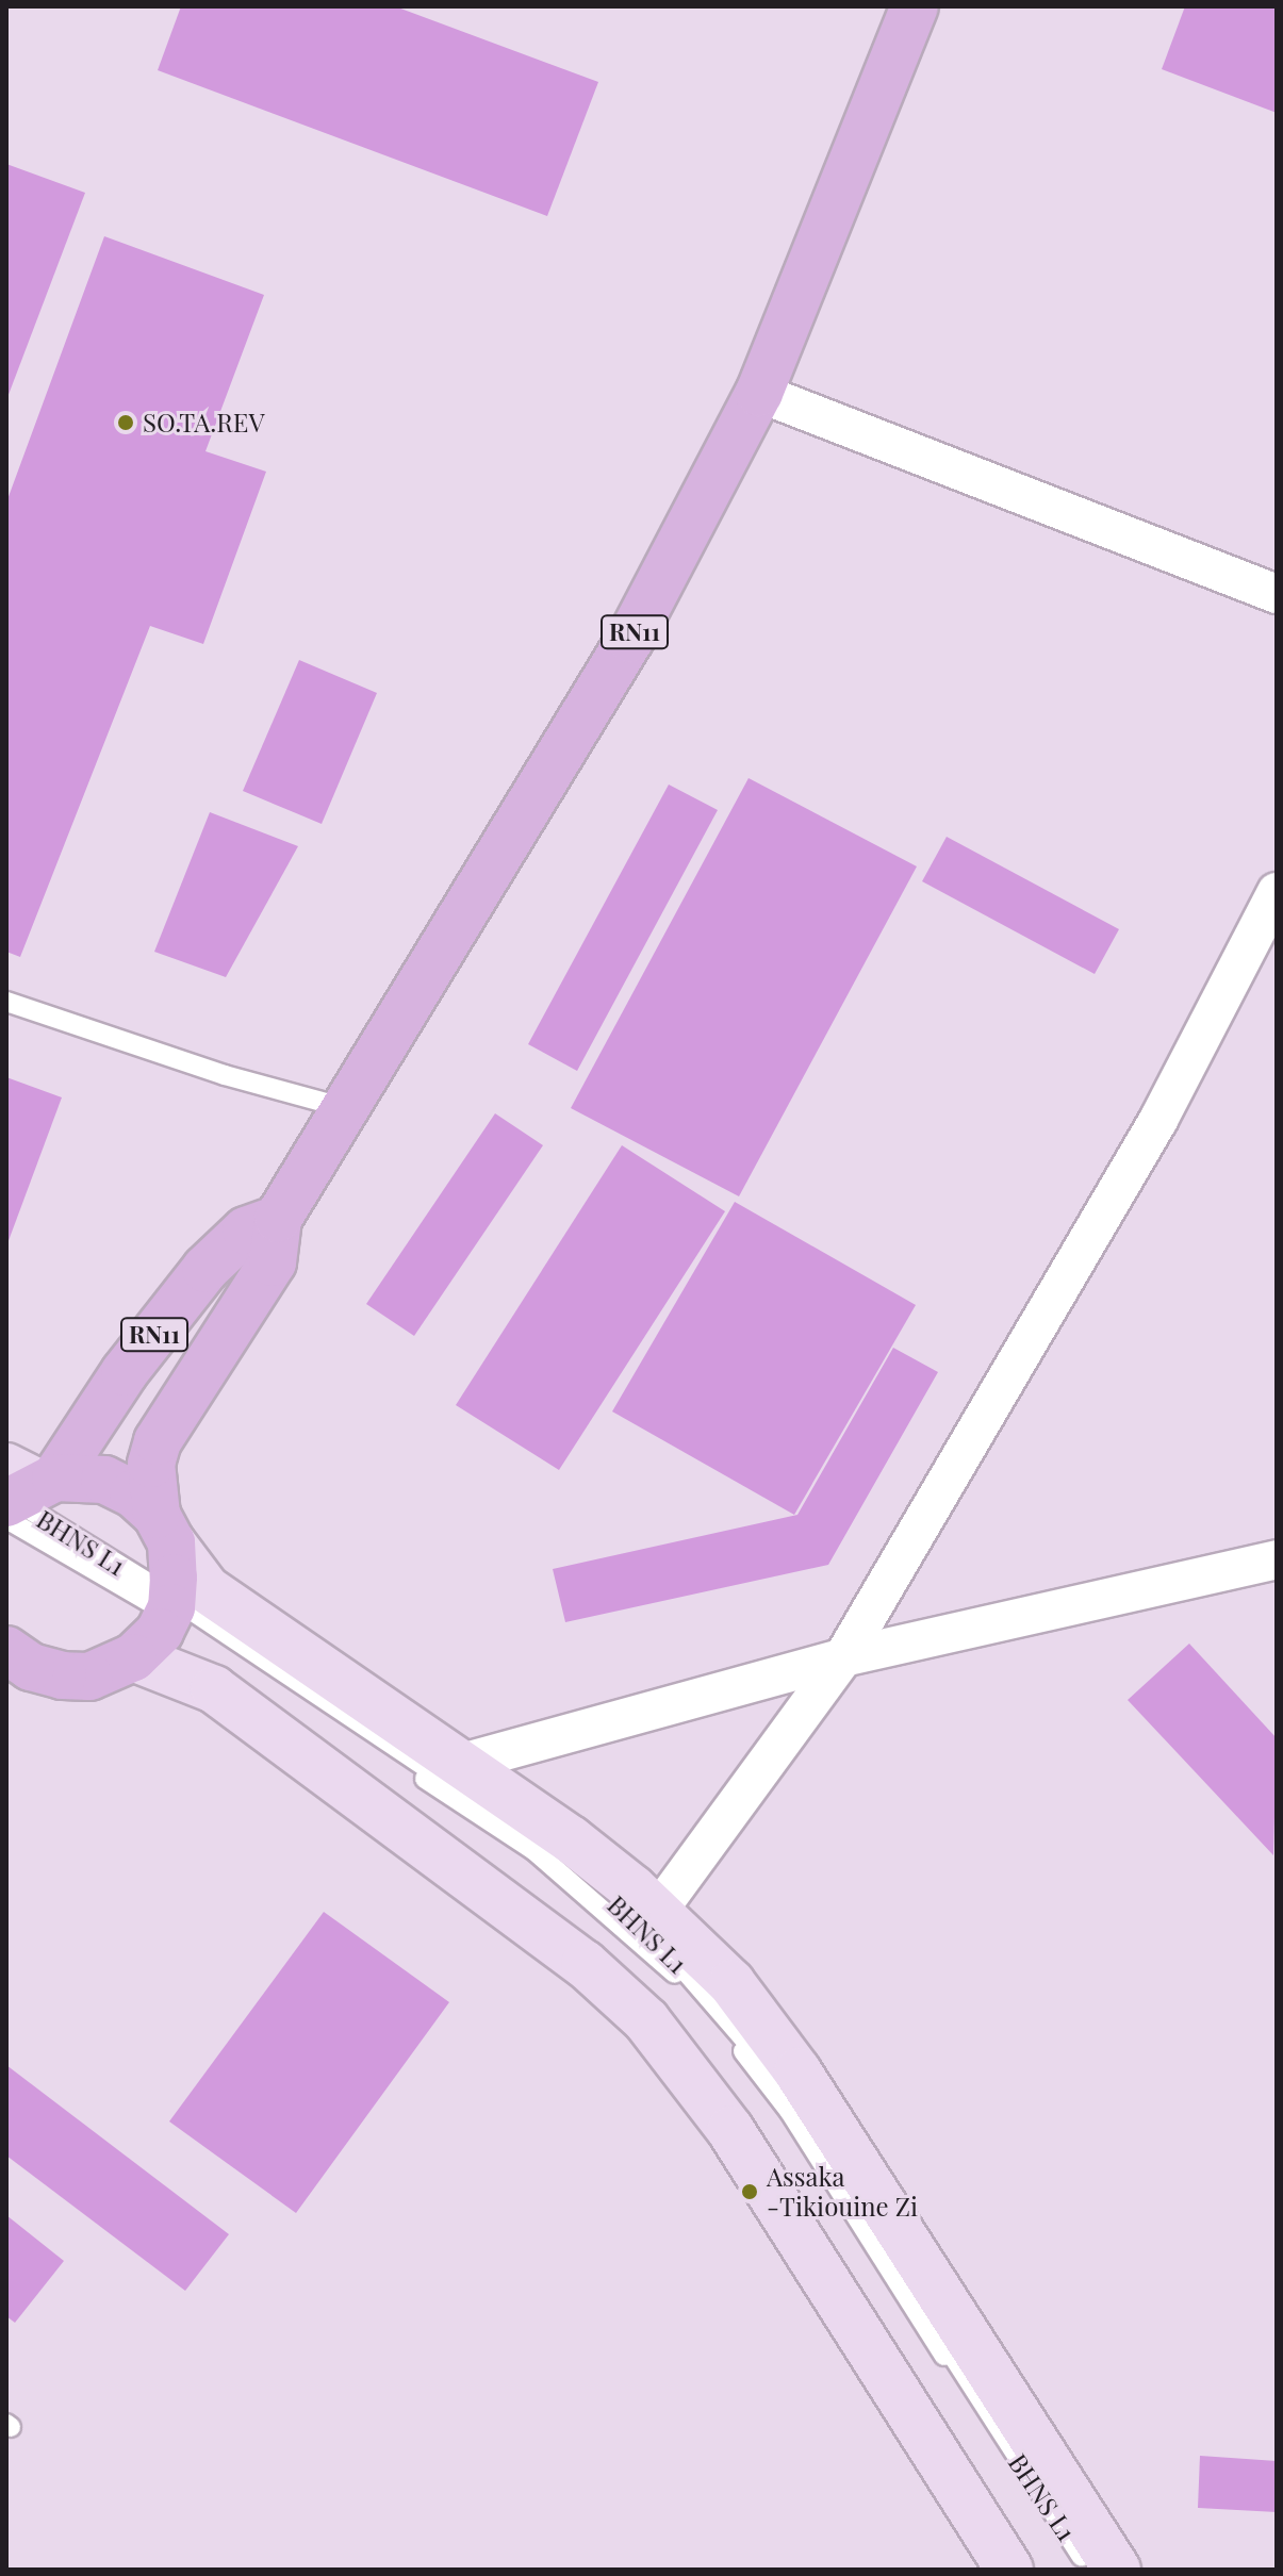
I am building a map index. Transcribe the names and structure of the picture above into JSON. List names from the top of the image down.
{
  "streets": {
    "main road": ["RN11"],
    "lane": ["BHNS L1"]
  },
  "crossings": [
    ["RN11", "BHNS L1"]
  ],
  "places": ["SO.TA.REV", "Assaka -Tikiouine Zi"]
}
